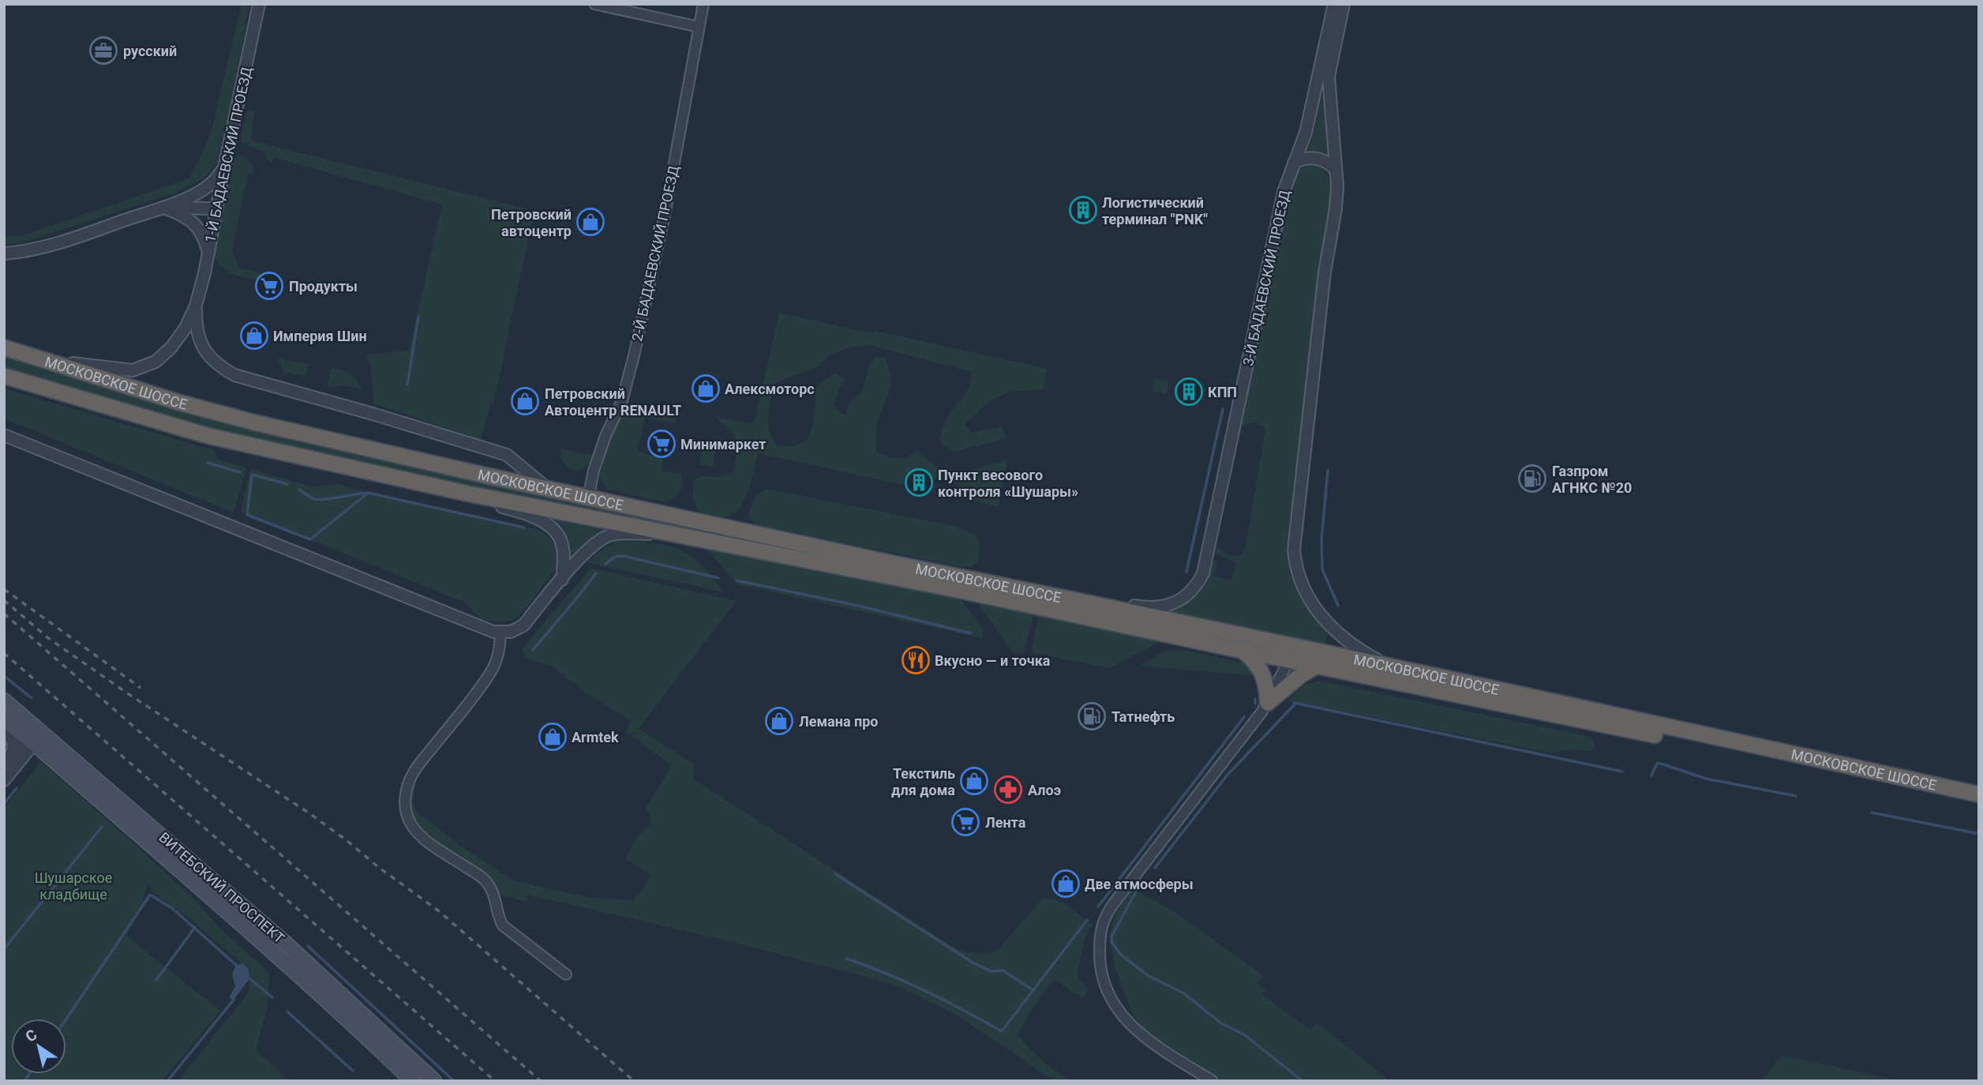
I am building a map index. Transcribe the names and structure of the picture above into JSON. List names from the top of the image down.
{
  "streets": {
    "highway": ["МОСКОВСКОЕ ШОССЕ"],
    "main road": ["ВИТЕБСКИЙ ПРОСПЕКТ"],
    "street": ["1-Й БАДАЕВСКИЙ ПРОЕЗД", "2-Й БАДАЕВСКИЙ ПРОЕЗД", "3-Й БАДАЕВСКИЙ ПРОЕЗД"]
  },
  "crossings": [
    ["2-Й БАДАЕВСКИЙ ПРОЕЗД", "МОСКОВСКОЕ ШОССЕ"],
    ["3-Й БАДАЕВСКИЙ ПРОЕЗД", "МОСКОВСКОЕ ШОССЕ"]
  ],
  "parks": ["Шушарское кладбище"],
  "places": {
    "office": ["русский"],
    "building": ["Логистический терминал \"PNK\"", "КПП", "Пункт весового контроля «Шушары»"],
    "shop": [
      "Петровский автоцентр",
      "Империя Шин",
      "Алексмоторс",
      "Петровский Автоцентр RENAULT",
      "Лемана про",
      "Armtek",
      "Текстиль для дома",
      "Две атмосферы"
    ],
    "supermarket": ["Продукты", "Минимаркет", "Лента"],
    "fuel station": ["Газпром АГНКС №20", "Татнефть"],
    "restaurant": ["Вкусно — и точка"],
    "pharmacy": ["Алоэ"]
  },
  "north": "top left"
}
